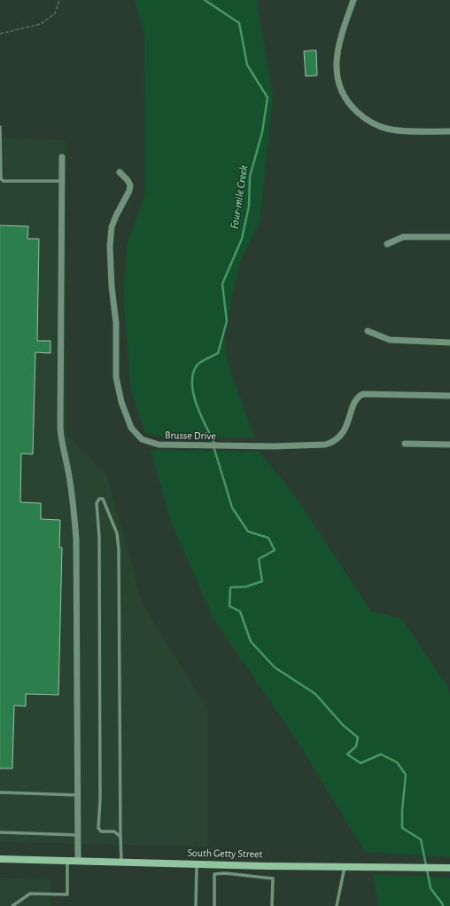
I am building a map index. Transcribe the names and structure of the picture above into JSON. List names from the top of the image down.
{
  "streets": {
    "main road": ["South Getty Street"],
    "street": ["Brusse Drive"]
  },
  "water": ["Four-mile Creek"]
}
